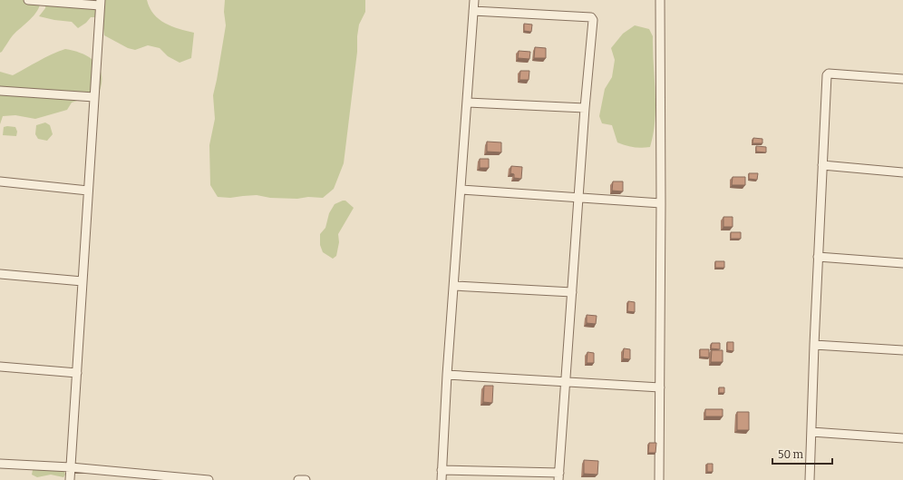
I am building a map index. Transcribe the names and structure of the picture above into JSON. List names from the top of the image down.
{
  "scale_bar": "50 m"
}
